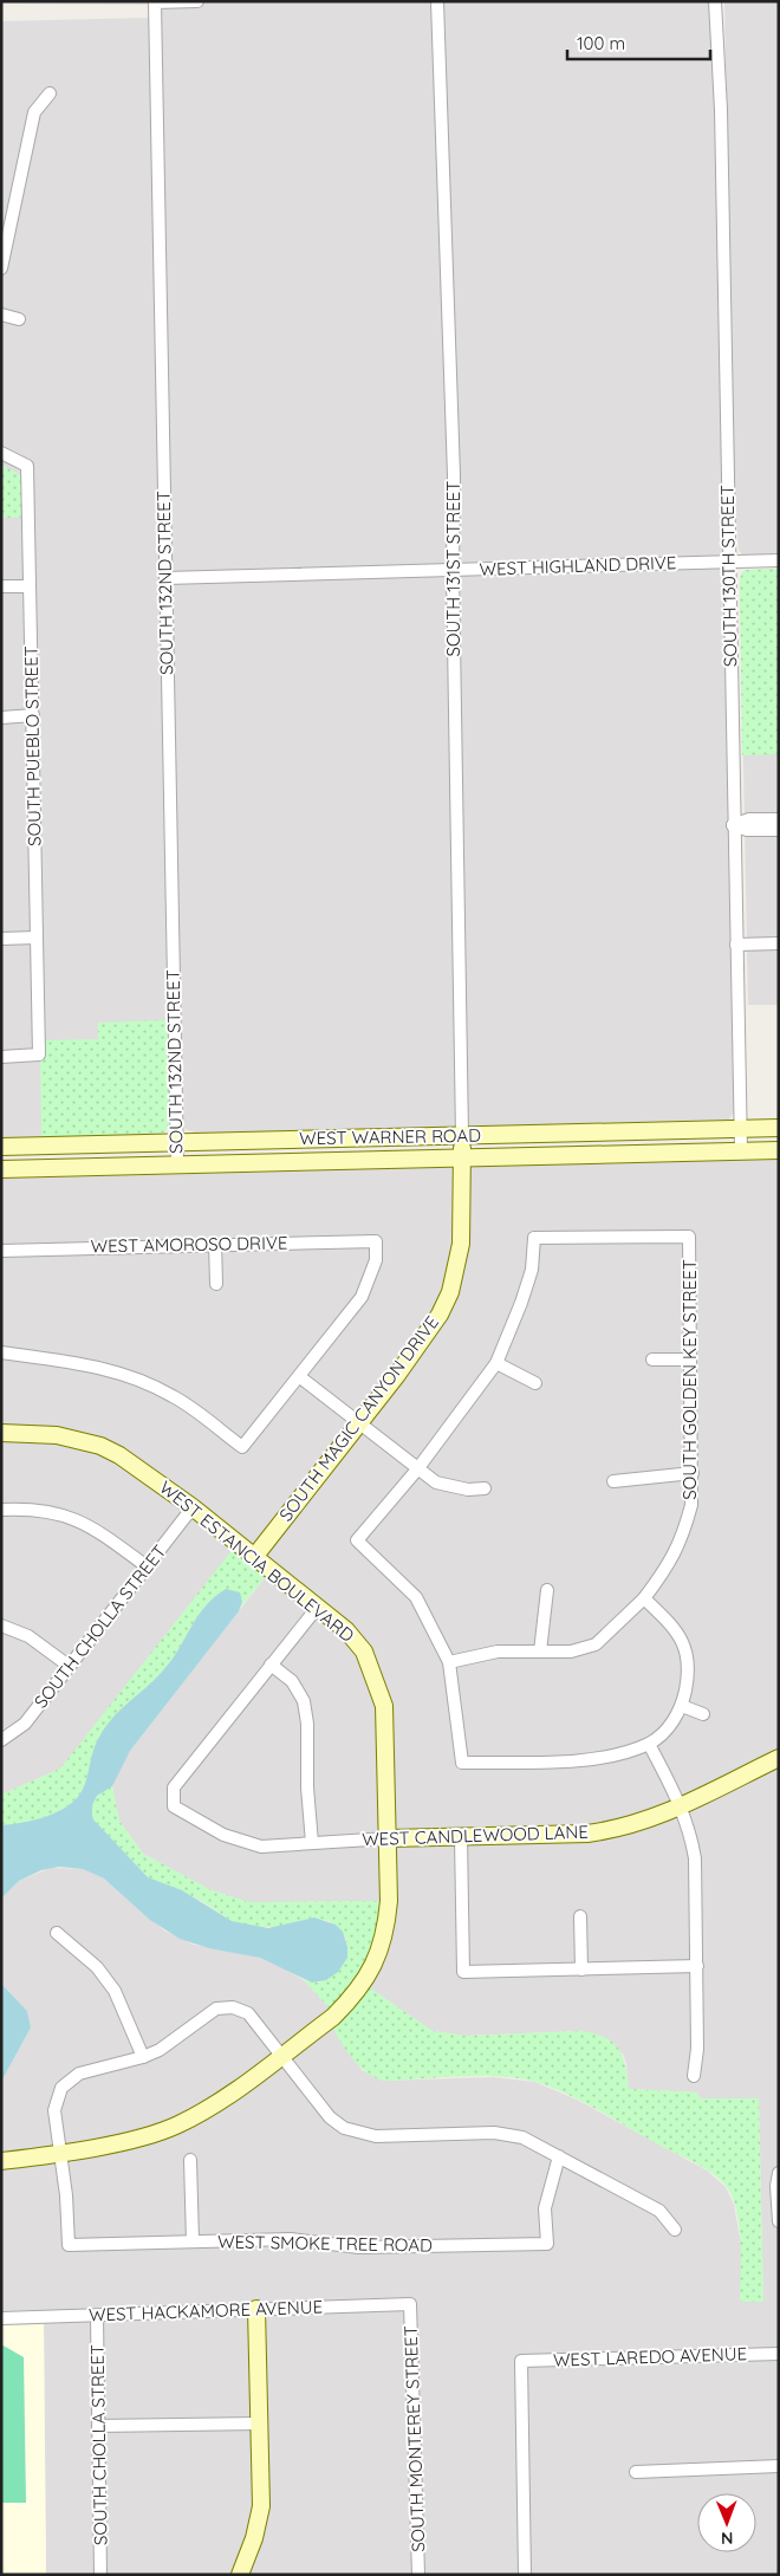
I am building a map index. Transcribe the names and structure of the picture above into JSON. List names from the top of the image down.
{
  "streets": {
    "street": [
      "WEST HIGHLAND DRIVE",
      "SOUTH 131ST STREET",
      "SOUTH 130TH STREET",
      "SOUTH 132ND STREET",
      "SOUTH PUEBLO STREET",
      "WEST WARNER ROAD",
      "WEST AMOROSO DRIVE",
      "SOUTH GOLDEN KEY STREET",
      "SOUTH MAGIC CANYON DRIVE",
      "WEST ESTANCIA BOULEVARD",
      "SOUTH CHOLLA STREET",
      "WEST CANDLEWOOD LANE",
      "WEST SMOKE TREE ROAD",
      "WEST HACKAMORE AVENUE",
      "WEST LAREDO AVENUE",
      "SOUTH MONTEREY STREET"
    ]
  },
  "crossings": [
    ["WEST HIGHLAND DRIVE", "SOUTH 131ST STREET"],
    ["WEST HIGHLAND DRIVE", "SOUTH 130TH STREET"],
    ["WEST HIGHLAND DRIVE", "SOUTH 132ND STREET"],
    ["SOUTH 131ST STREET", "WEST WARNER ROAD"],
    ["SOUTH 131ST STREET", "SOUTH MAGIC CANYON DRIVE"],
    ["SOUTH 130TH STREET", "WEST WARNER ROAD"],
    ["SOUTH 132ND STREET", "WEST WARNER ROAD"],
    ["WEST WARNER ROAD", "SOUTH MAGIC CANYON DRIVE"],
    ["SOUTH MAGIC CANYON DRIVE", "WEST ESTANCIA BOULEVARD"],
    ["WEST ESTANCIA BOULEVARD", "SOUTH CHOLLA STREET"],
    ["WEST ESTANCIA BOULEVARD", "WEST CANDLEWOOD LANE"],
    ["WEST ESTANCIA BOULEVARD", "WEST SMOKE TREE ROAD"],
    ["SOUTH CHOLLA STREET", "WEST HACKAMORE AVENUE"],
    ["WEST HACKAMORE AVENUE", "SOUTH MONTEREY STREET"]
  ],
  "scale_bar": "100 m",
  "north": "bottom"
}
